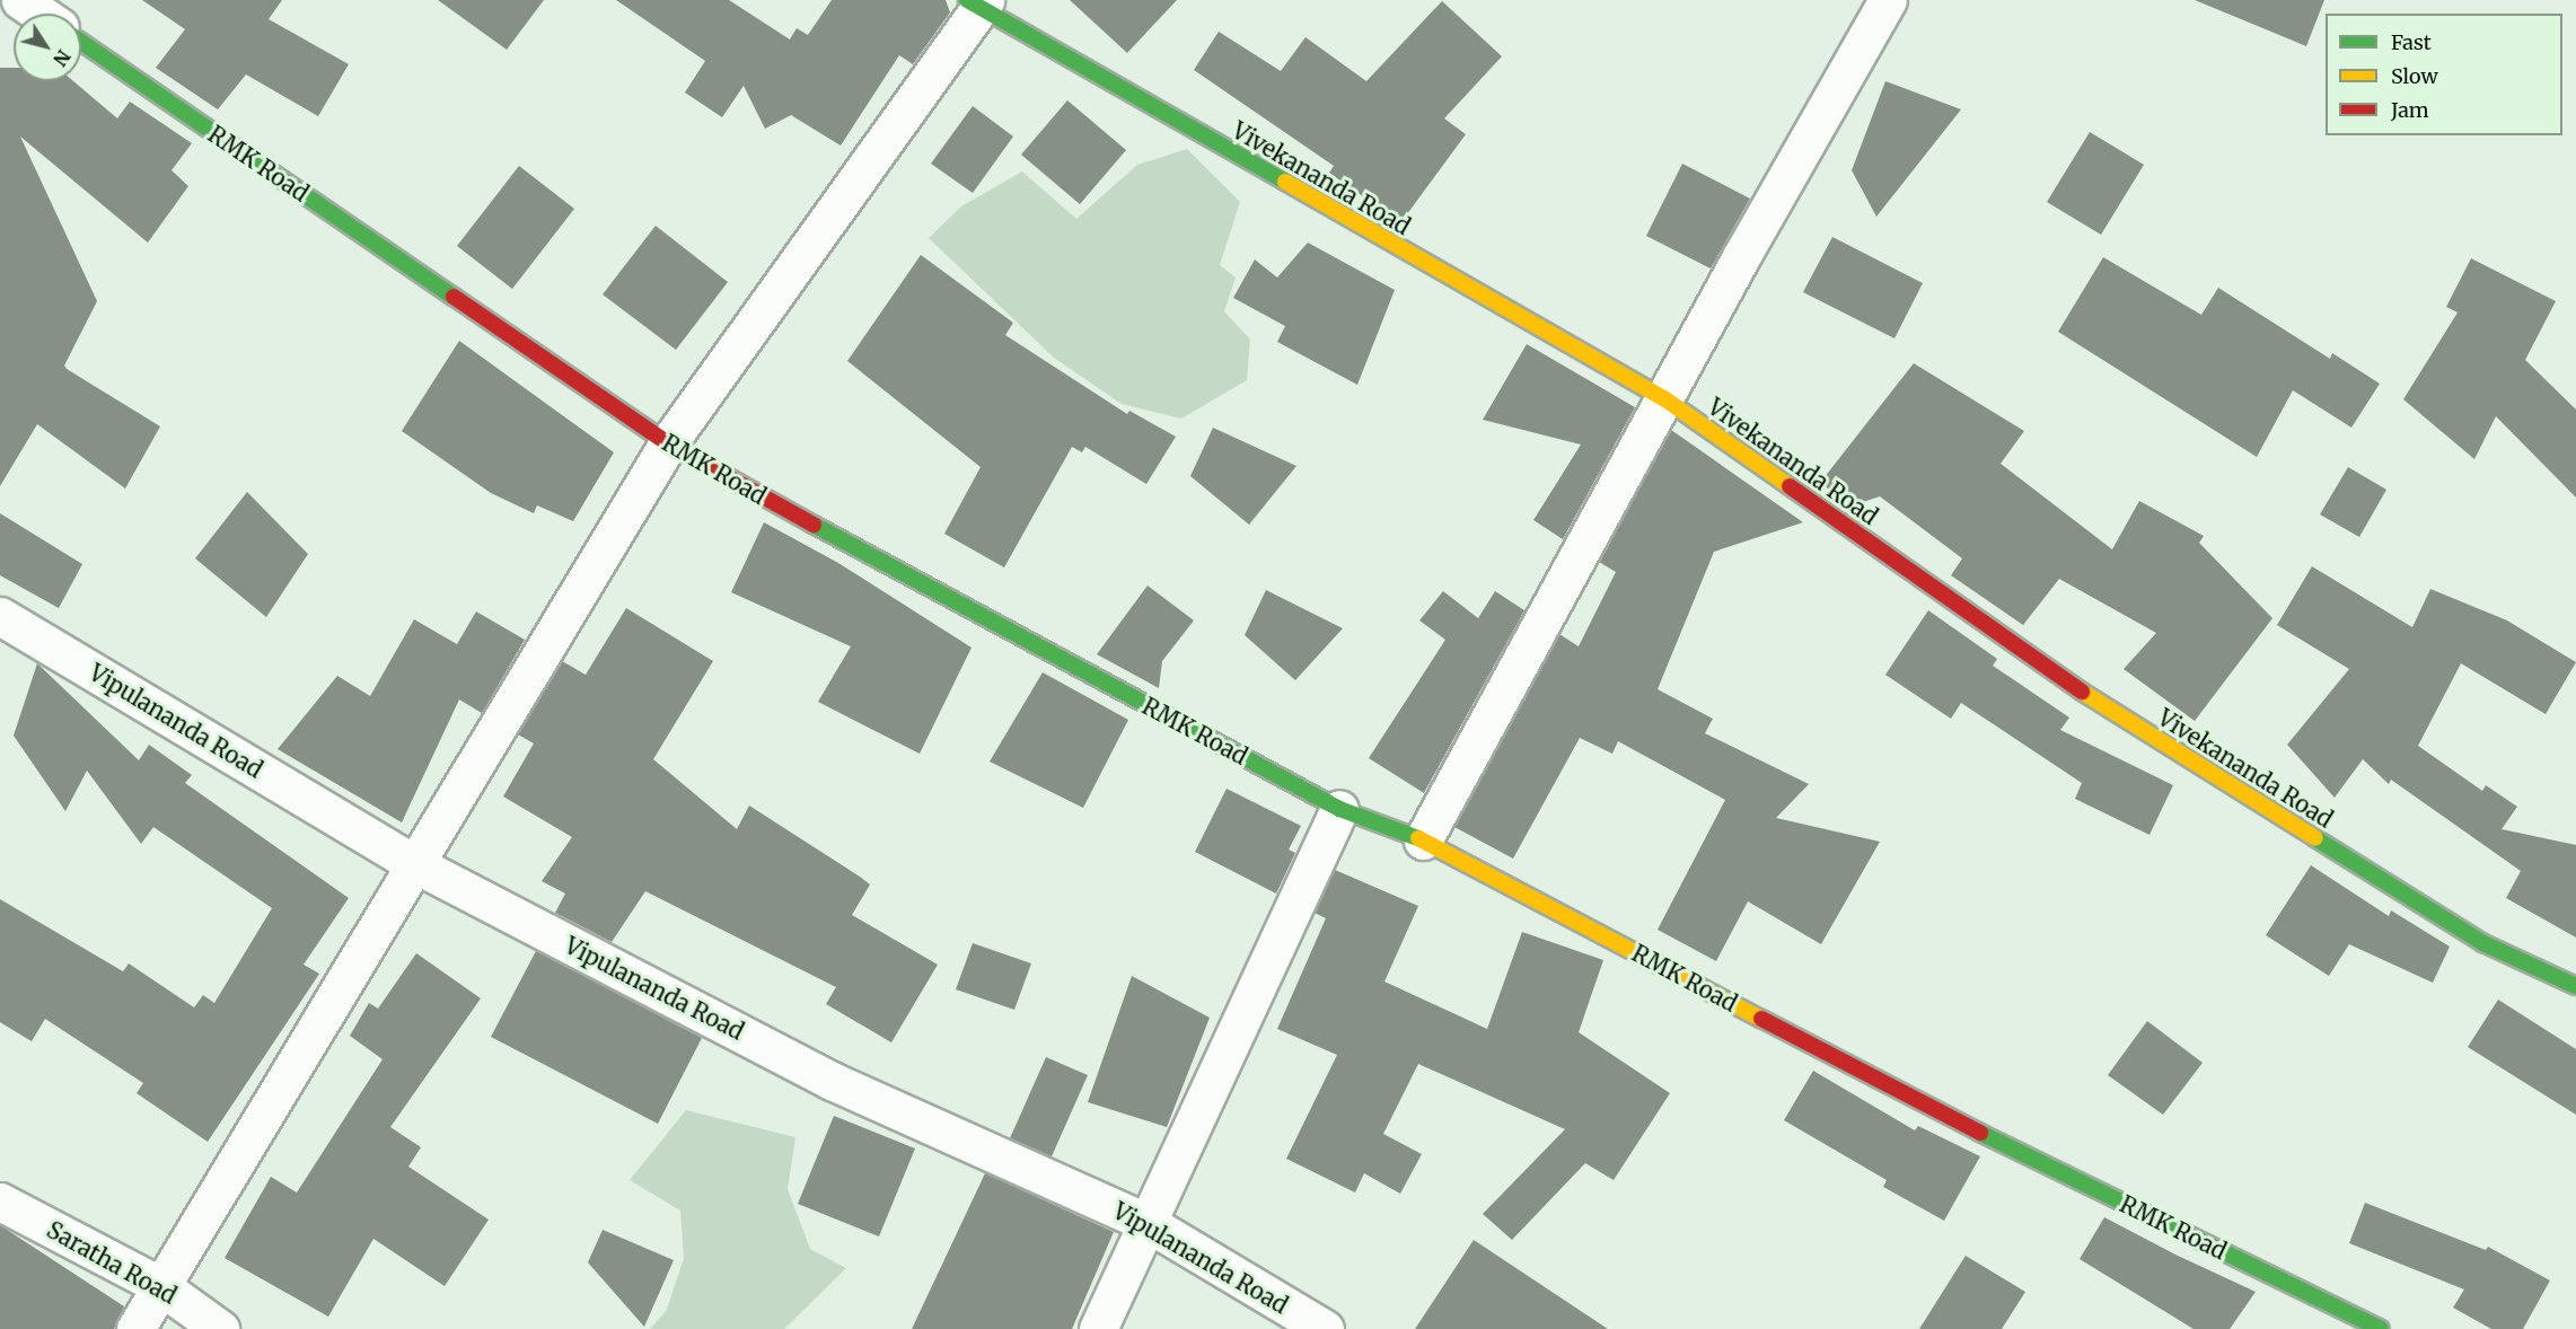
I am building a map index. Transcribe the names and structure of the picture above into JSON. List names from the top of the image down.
{
  "streets": {
    "street": [
      "RMK Road",
      "Vivekananda Road",
      "Vipulananda Road",
      "Saratha Road"
    ]
  },
  "legend": ["Fast", "Slow", "Jam"],
  "north": "bottom right"
}
